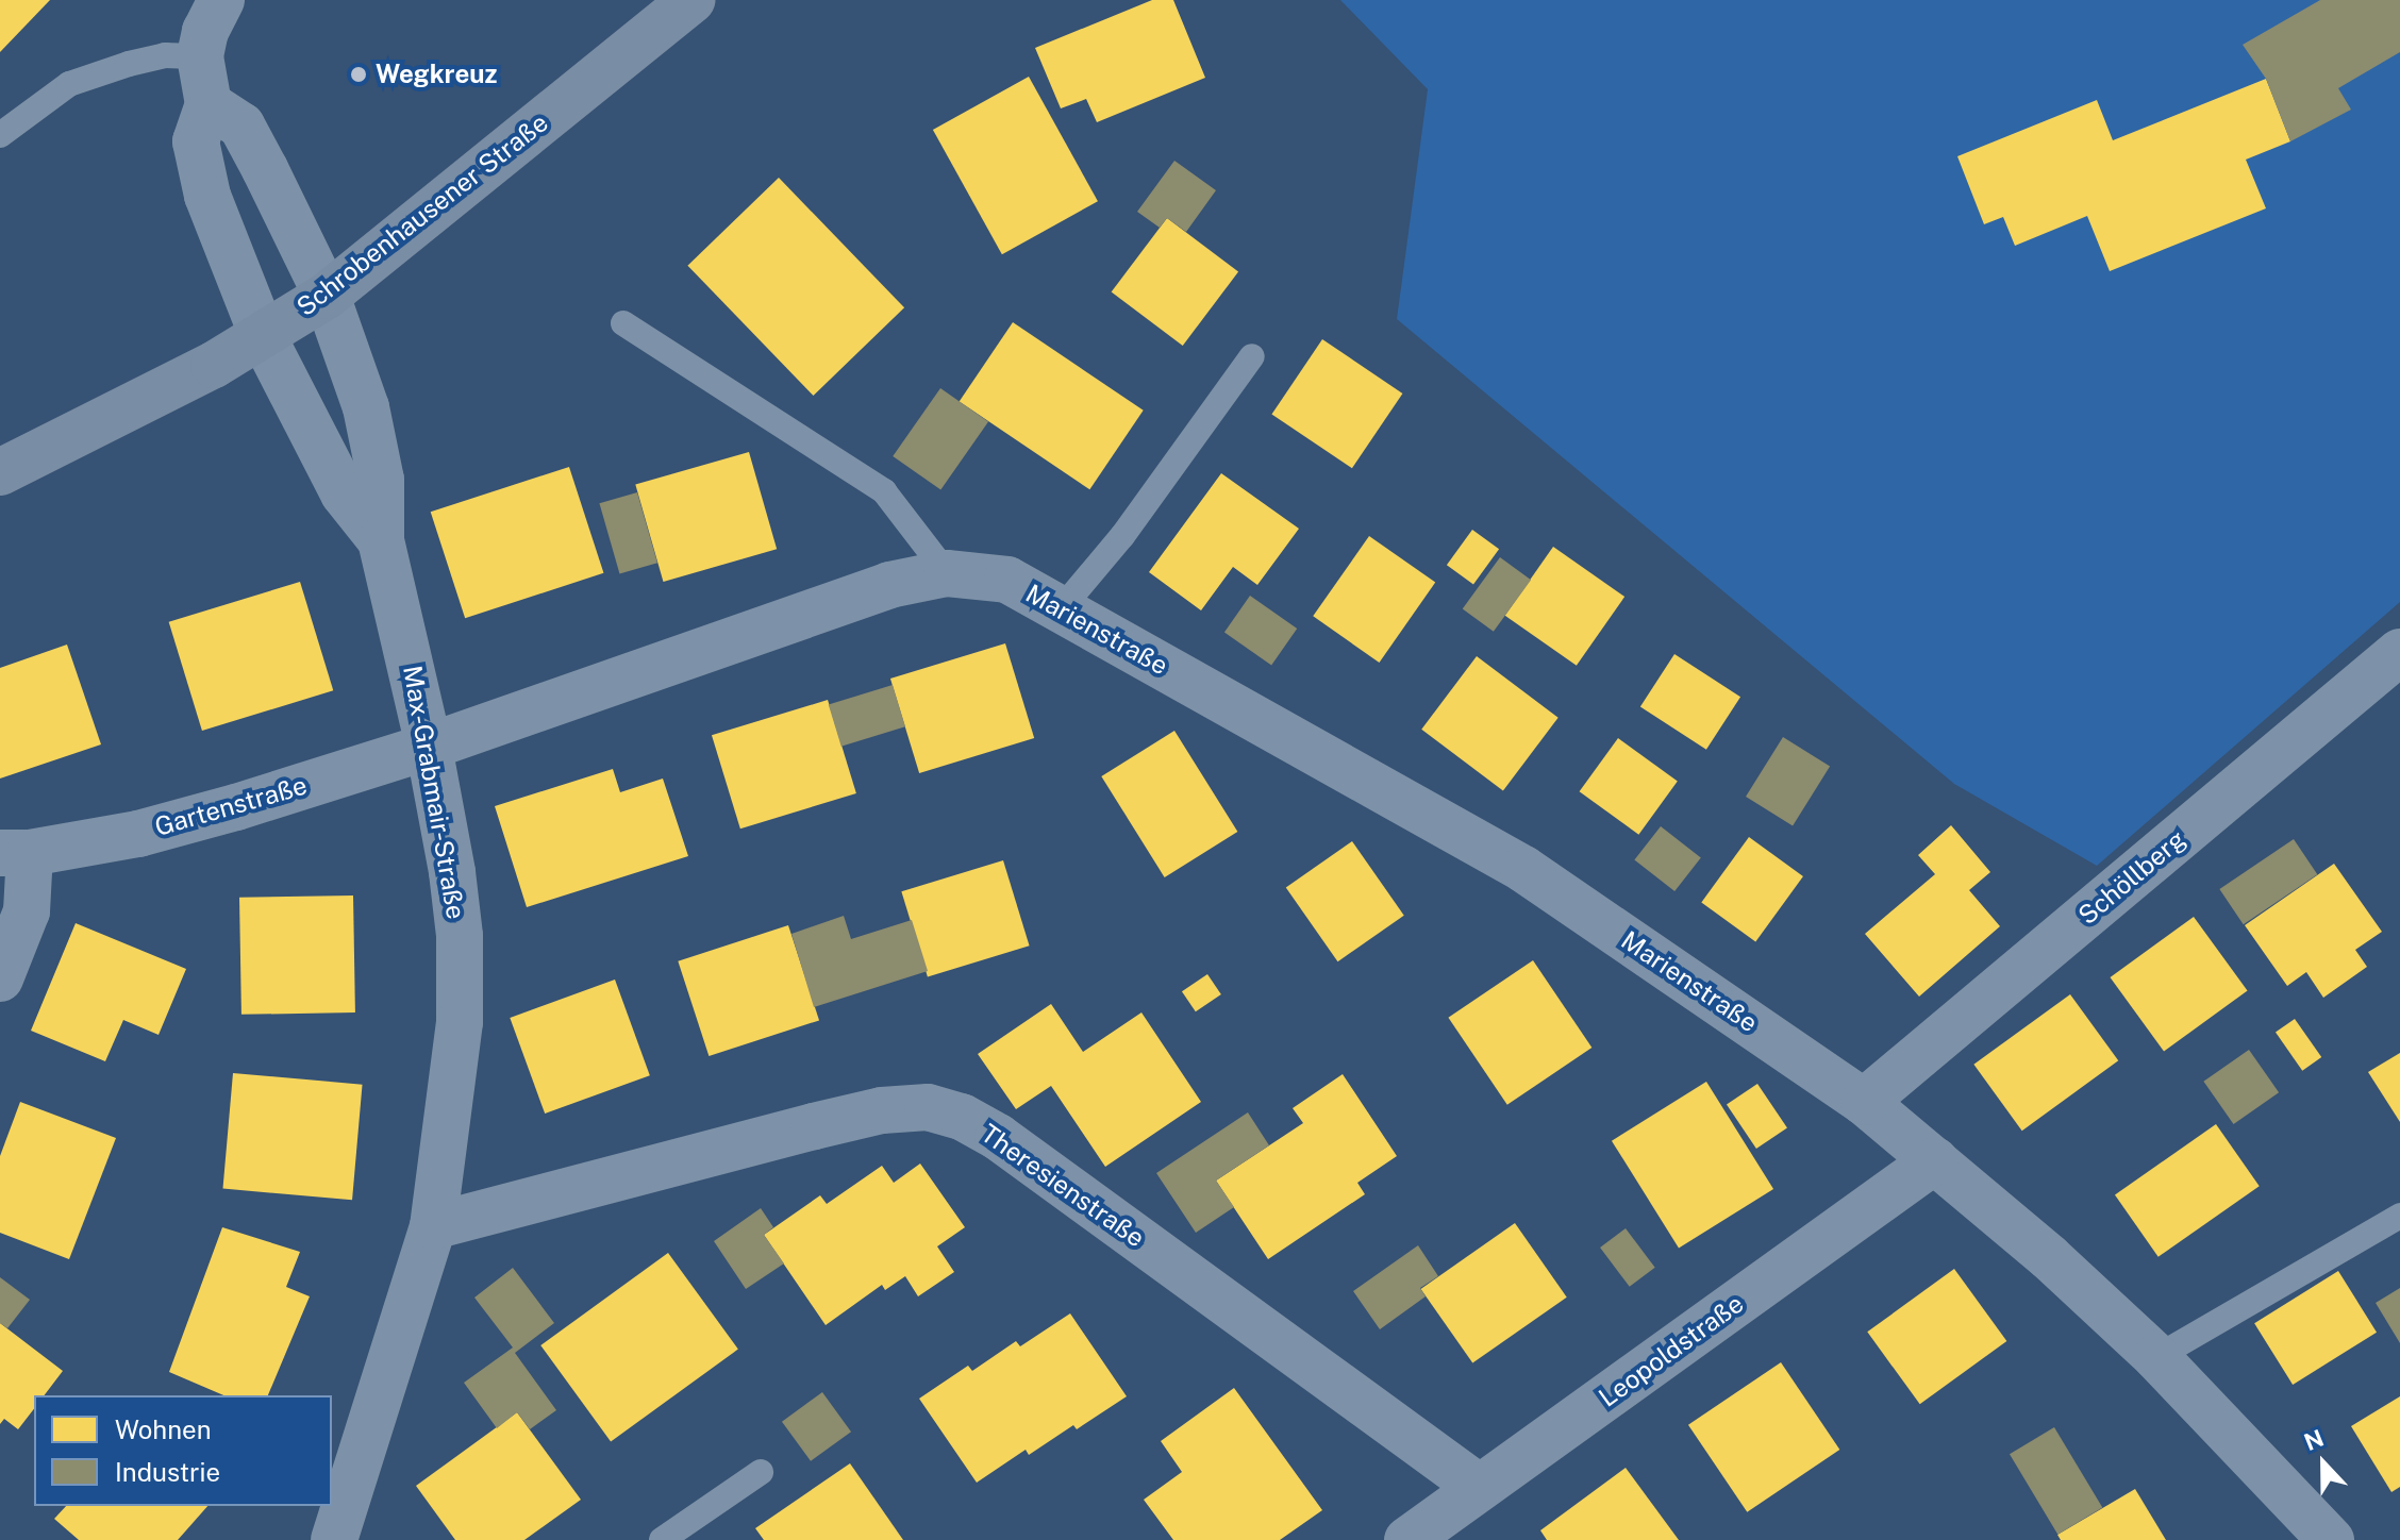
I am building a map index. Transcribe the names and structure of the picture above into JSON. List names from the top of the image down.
{
  "streets": {
    "main road": ["Schrobenhausener Straße"],
    "street": [
      "Marienstraße",
      "Max-Grabmair-Straße",
      "Gartenstraße",
      "Schöllberg",
      "Theresienstraße",
      "Leopoldstraße"
    ]
  },
  "crossings": [
    ["Schrobenhausener Straße", "Max-Grabmair-Straße"],
    ["Marienstraße", "Max-Grabmair-Straße"],
    ["Marienstraße", "Gartenstraße"],
    ["Marienstraße", "Schöllberg"],
    ["Marienstraße", "Leopoldstraße"],
    ["Max-Grabmair-Straße", "Gartenstraße"],
    ["Max-Grabmair-Straße", "Theresienstraße"],
    ["Theresienstraße", "Leopoldstraße"]
  ],
  "places": ["Wegkreuz"],
  "legend": ["Wohnen", "Industrie"],
  "north": "top"
}
